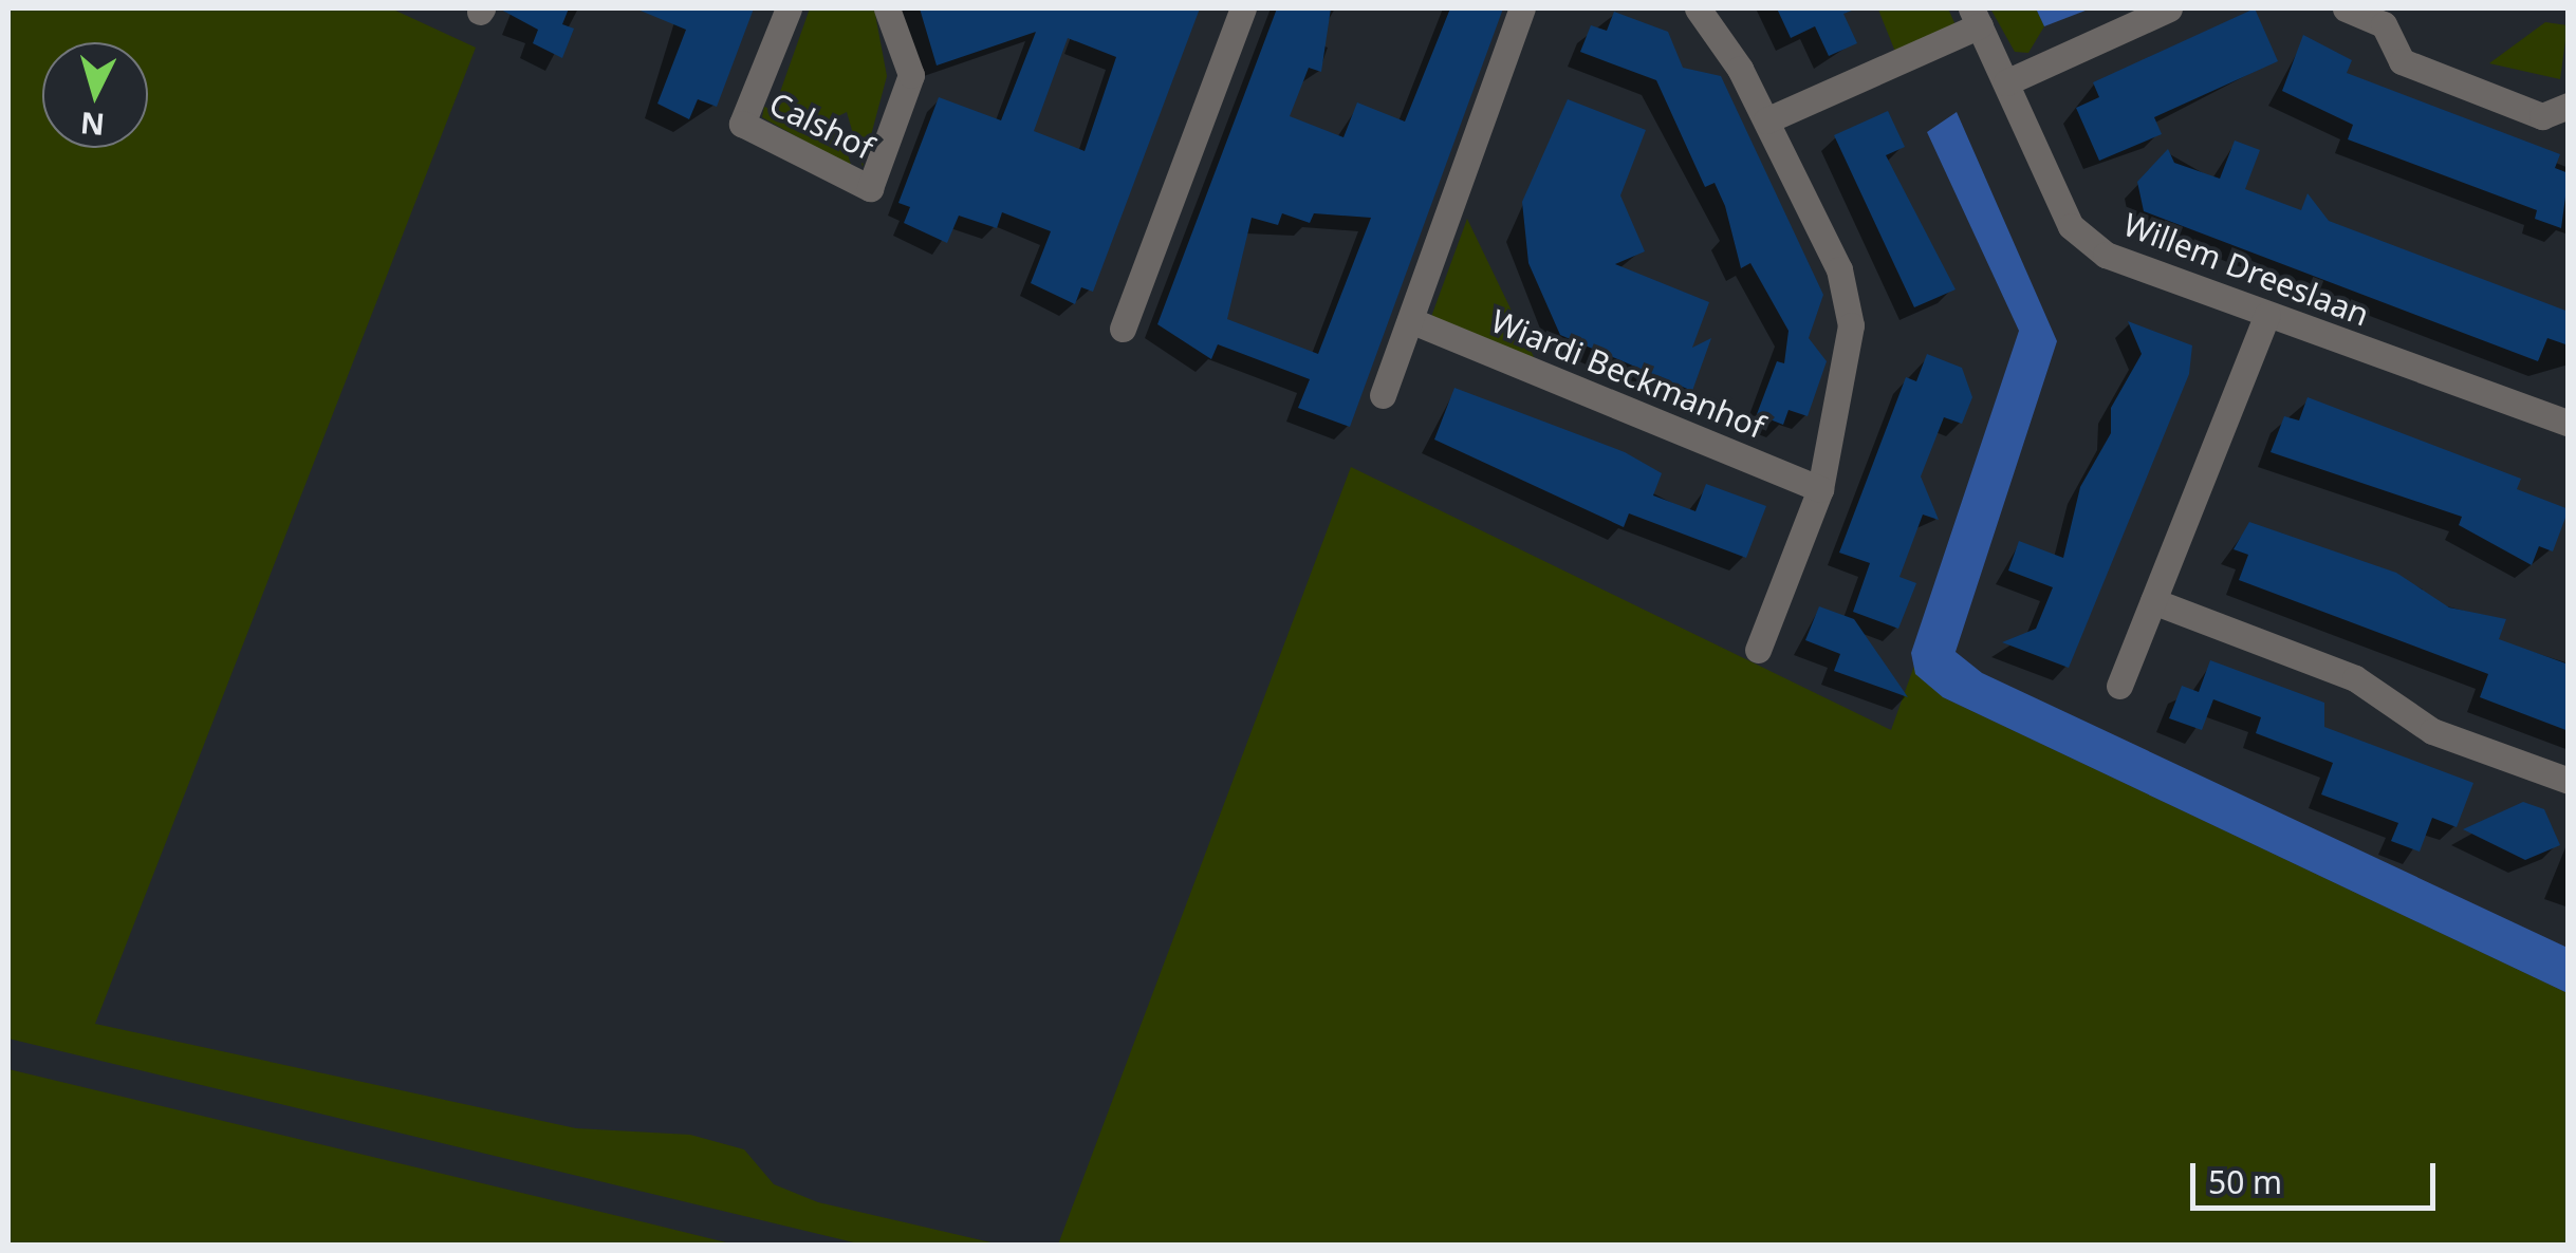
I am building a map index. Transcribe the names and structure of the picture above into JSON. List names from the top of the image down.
{
  "streets": {
    "street": ["Calshof", "Willem Dreeslaan", "Wiardi Beckmanhof"]
  },
  "scale_bar": "50 m",
  "north": "bottom"
}
